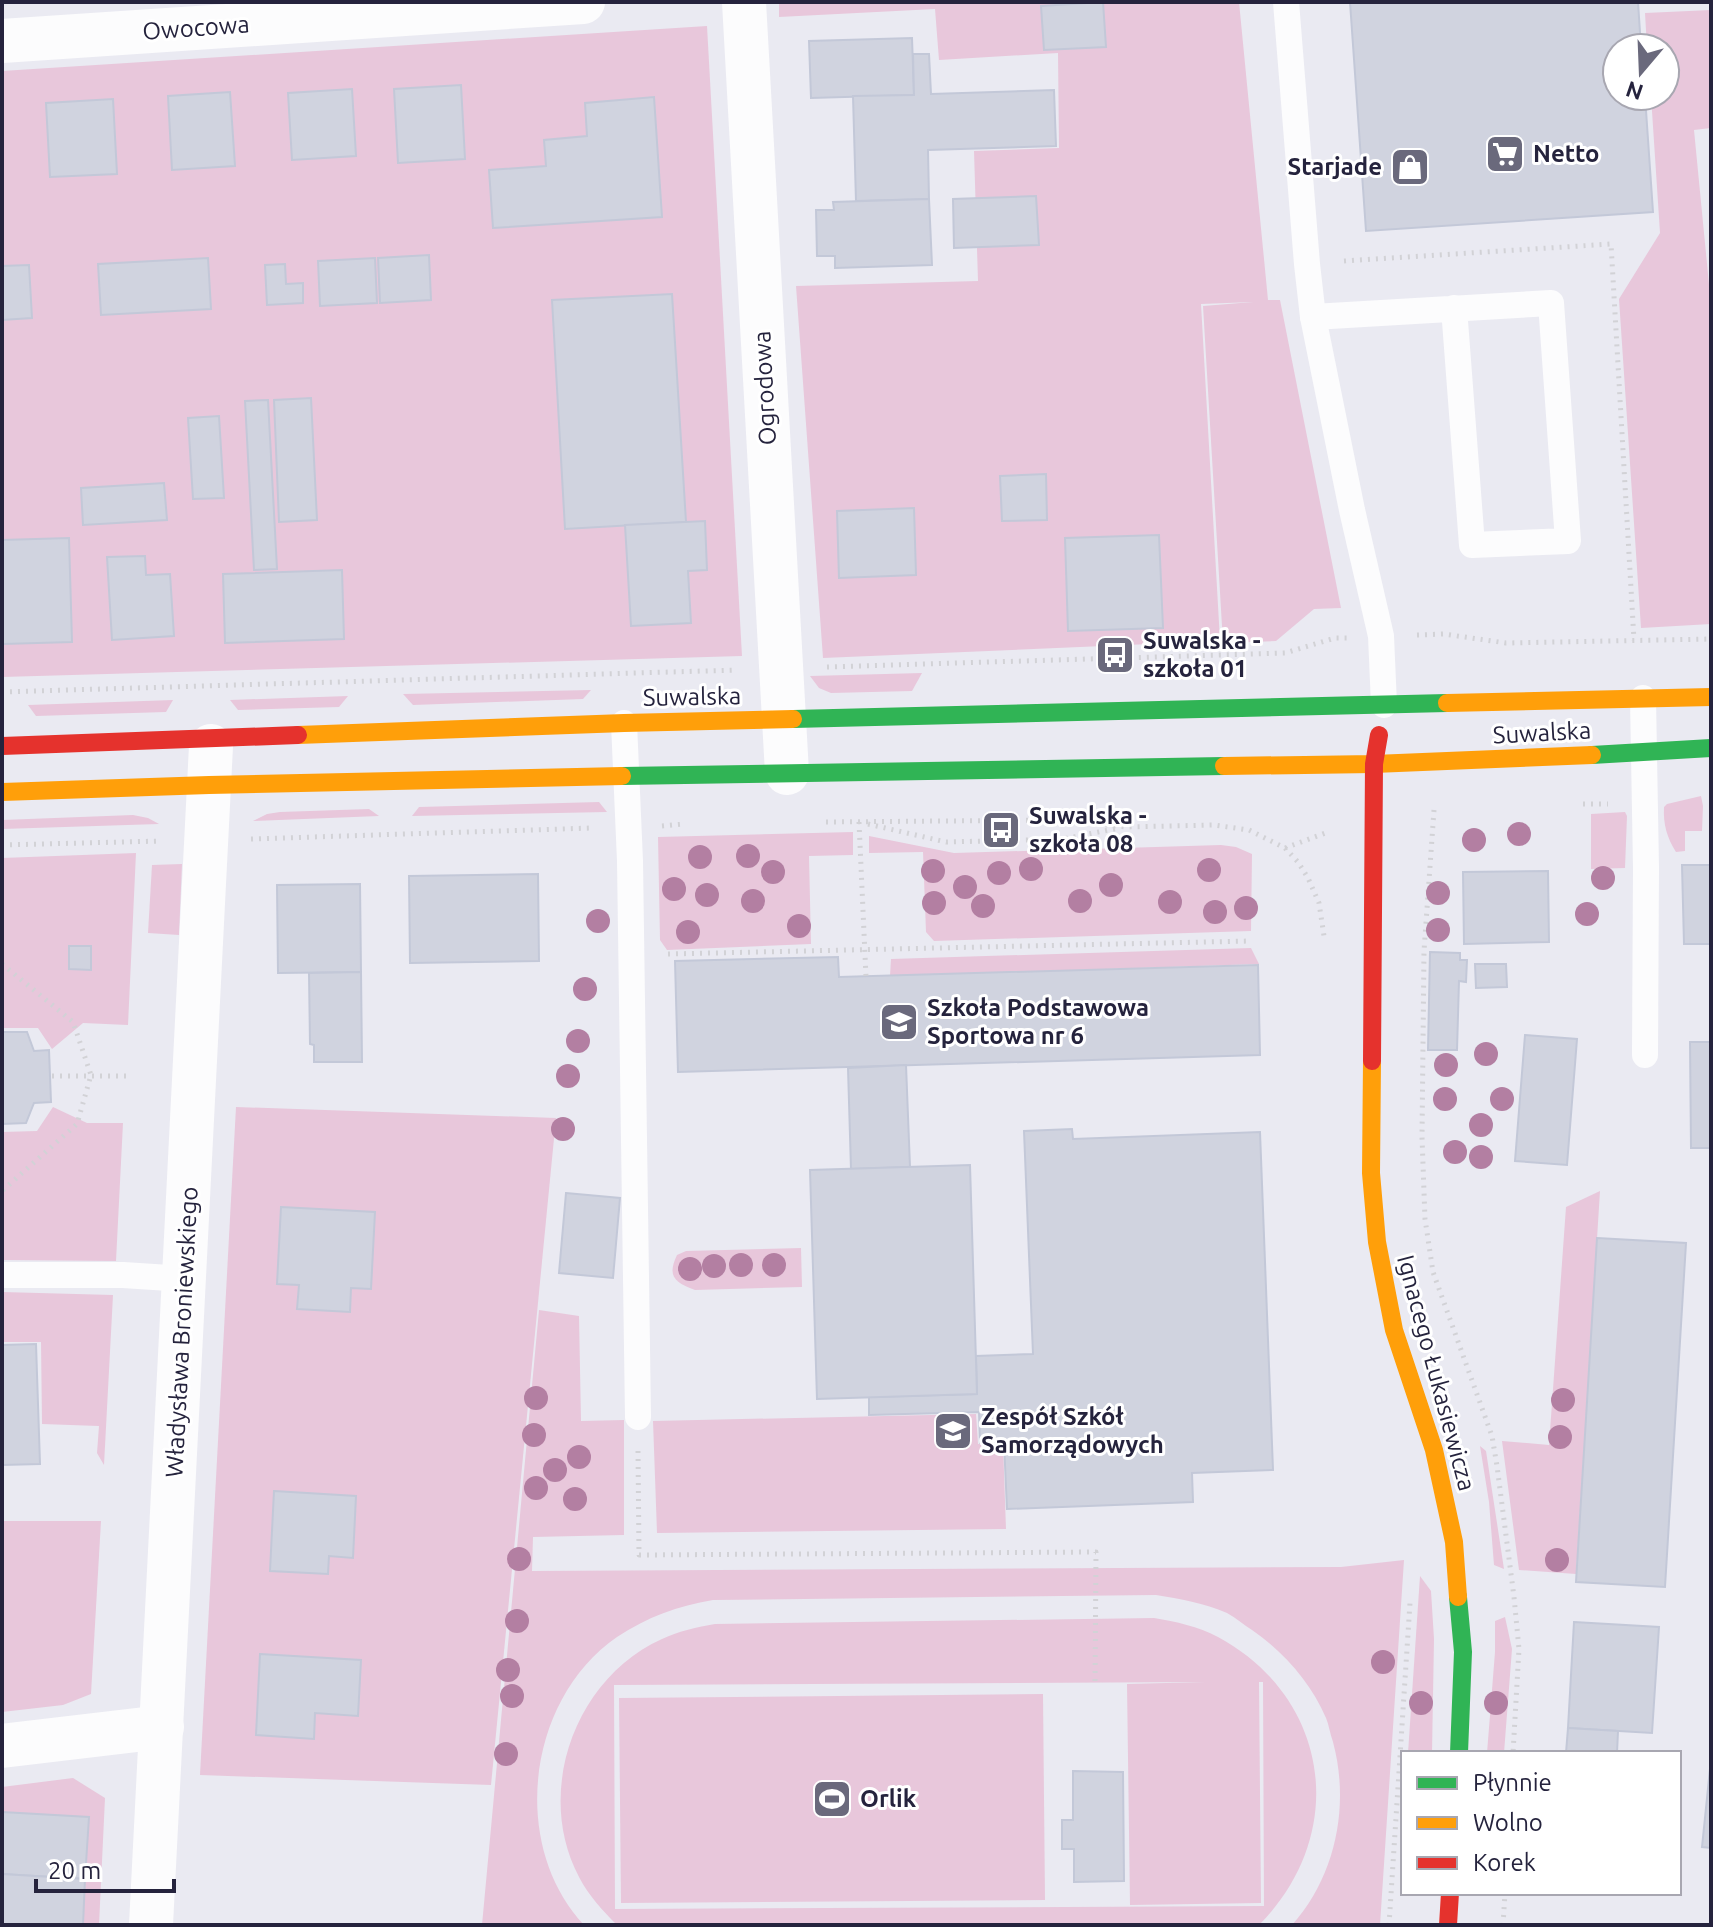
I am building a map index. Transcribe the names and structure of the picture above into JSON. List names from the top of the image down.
{
  "streets": {
    "street": [
      "Owocowa",
      "Ogrodowa",
      "Suwalska",
      "Władysława Broniewskiego",
      "Ignacego Łukasiewicza"
    ]
  },
  "crossings": [
    ["Ogrodowa", "Suwalska"],
    ["Suwalska", "Władysława Broniewskiego"],
    ["Suwalska", "Ignacego Łukasiewicza"]
  ],
  "places": {
    "supermarket": ["Netto"],
    "shop": ["Starjade"],
    "bus stop": ["Suwalska - szkoła 01", "Suwalska - szkoła 08"],
    "school or university": ["Szkoła Podstawowa Sportowa nr 6", "Zespół Szkół Samorządowych"],
    "sports": ["Orlik"]
  },
  "legend": ["Płynnie", "Wolno", "Korek"],
  "scale_bar": "20 m",
  "north": "bottom"
}
